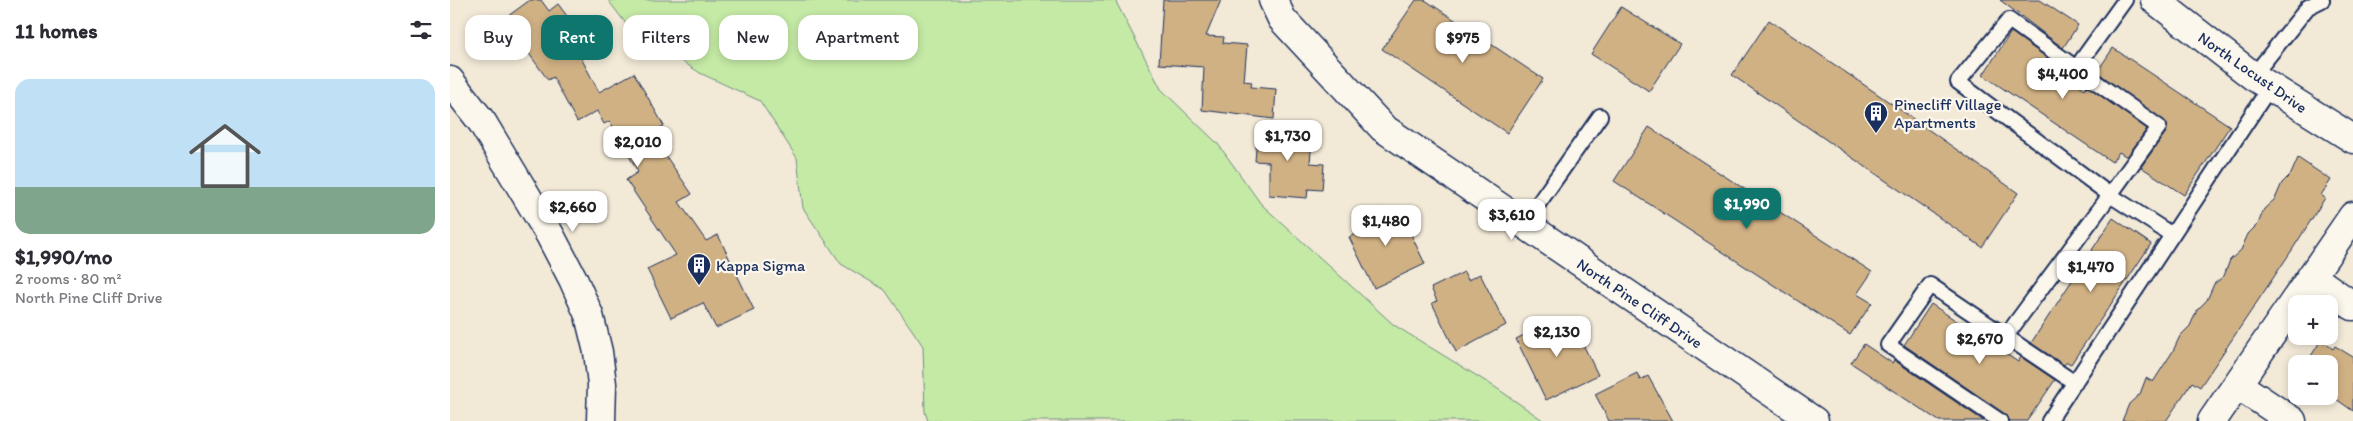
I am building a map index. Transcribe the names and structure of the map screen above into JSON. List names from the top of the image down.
{
  "streets": {
    "street": ["North Locust Drive", "North Pine Cliff Drive"]
  },
  "places": {
    "building": ["Pinecliff Village Apartments", "Kappa Sigma"]
  },
  "page": {
    "heading": "11 homes",
    "chip": [
      "Buy",
      "Rent",
      "Filters",
      "New",
      "Apartment"
    ],
    "price": [
      "$975",
      "$4,400",
      "$1,730",
      "$2,010",
      "$1,990",
      "$2,660",
      "$3,610",
      "$1,480",
      "$1,470",
      "$2,130",
      "$2,670"
    ],
    "list": [
      {
        "name": "$1,990/mo",
        "note": "2 rooms · 80 m² · North Pine Cliff Drive"
      }
    ],
    "map_buttons": ["+", "−"]
  }
}
